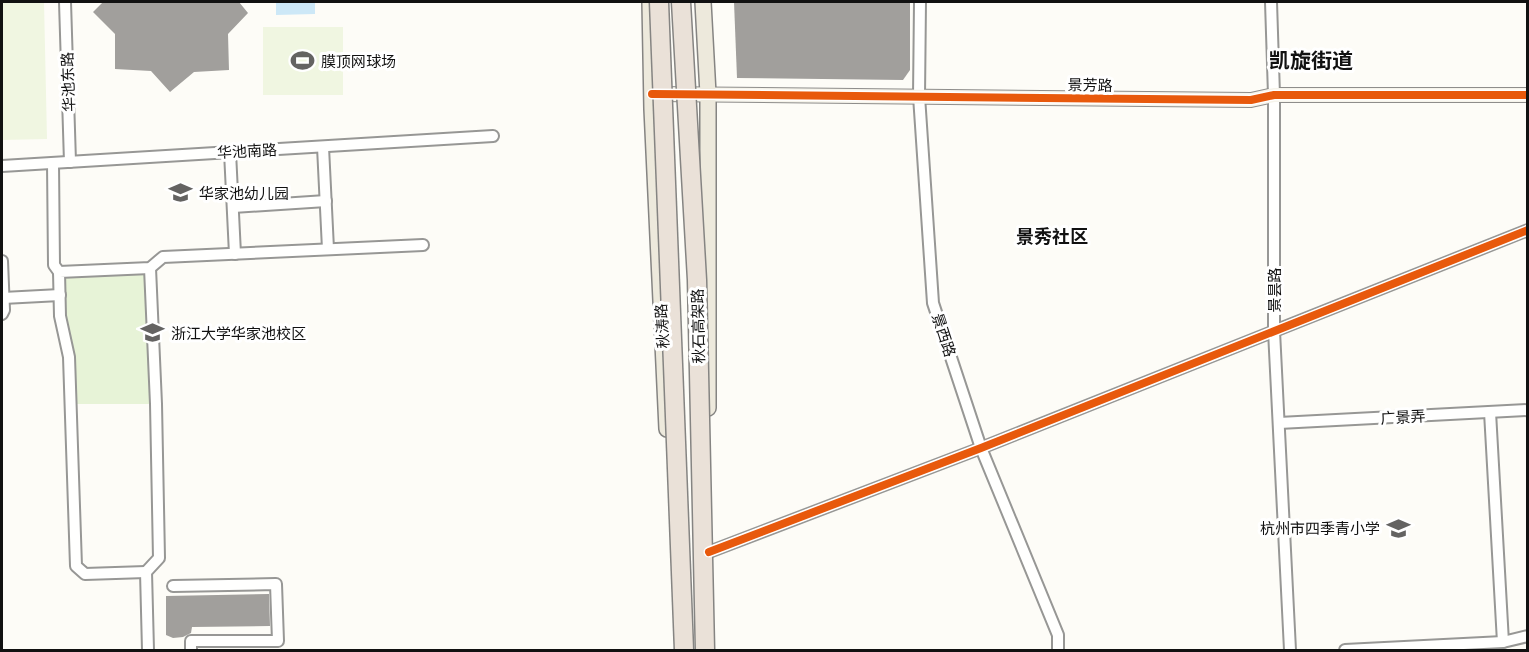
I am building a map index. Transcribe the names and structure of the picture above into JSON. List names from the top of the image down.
{
  "streets": {
    "highway": ["秋石高架路"],
    "main road": ["秋涛路"],
    "street": [
      "华池东路",
      "景芳路",
      "华池南路",
      "景昙路",
      "景西路",
      "广景弄"
    ]
  },
  "crossings": [
    ["华池东路", "华池南路"],
    ["景芳路", "景昙路"],
    ["景芳路", "秋涛路"],
    ["景芳路", "景西路"],
    ["景昙路", "广景弄"]
  ],
  "districts": ["凯旋街道", "景秀社区"],
  "places": {
    "sports": ["膜顶网球场"],
    "school or university": ["华家池幼儿园", "浙江大学华家池校区", "杭州市四季青小学"]
  }
}
